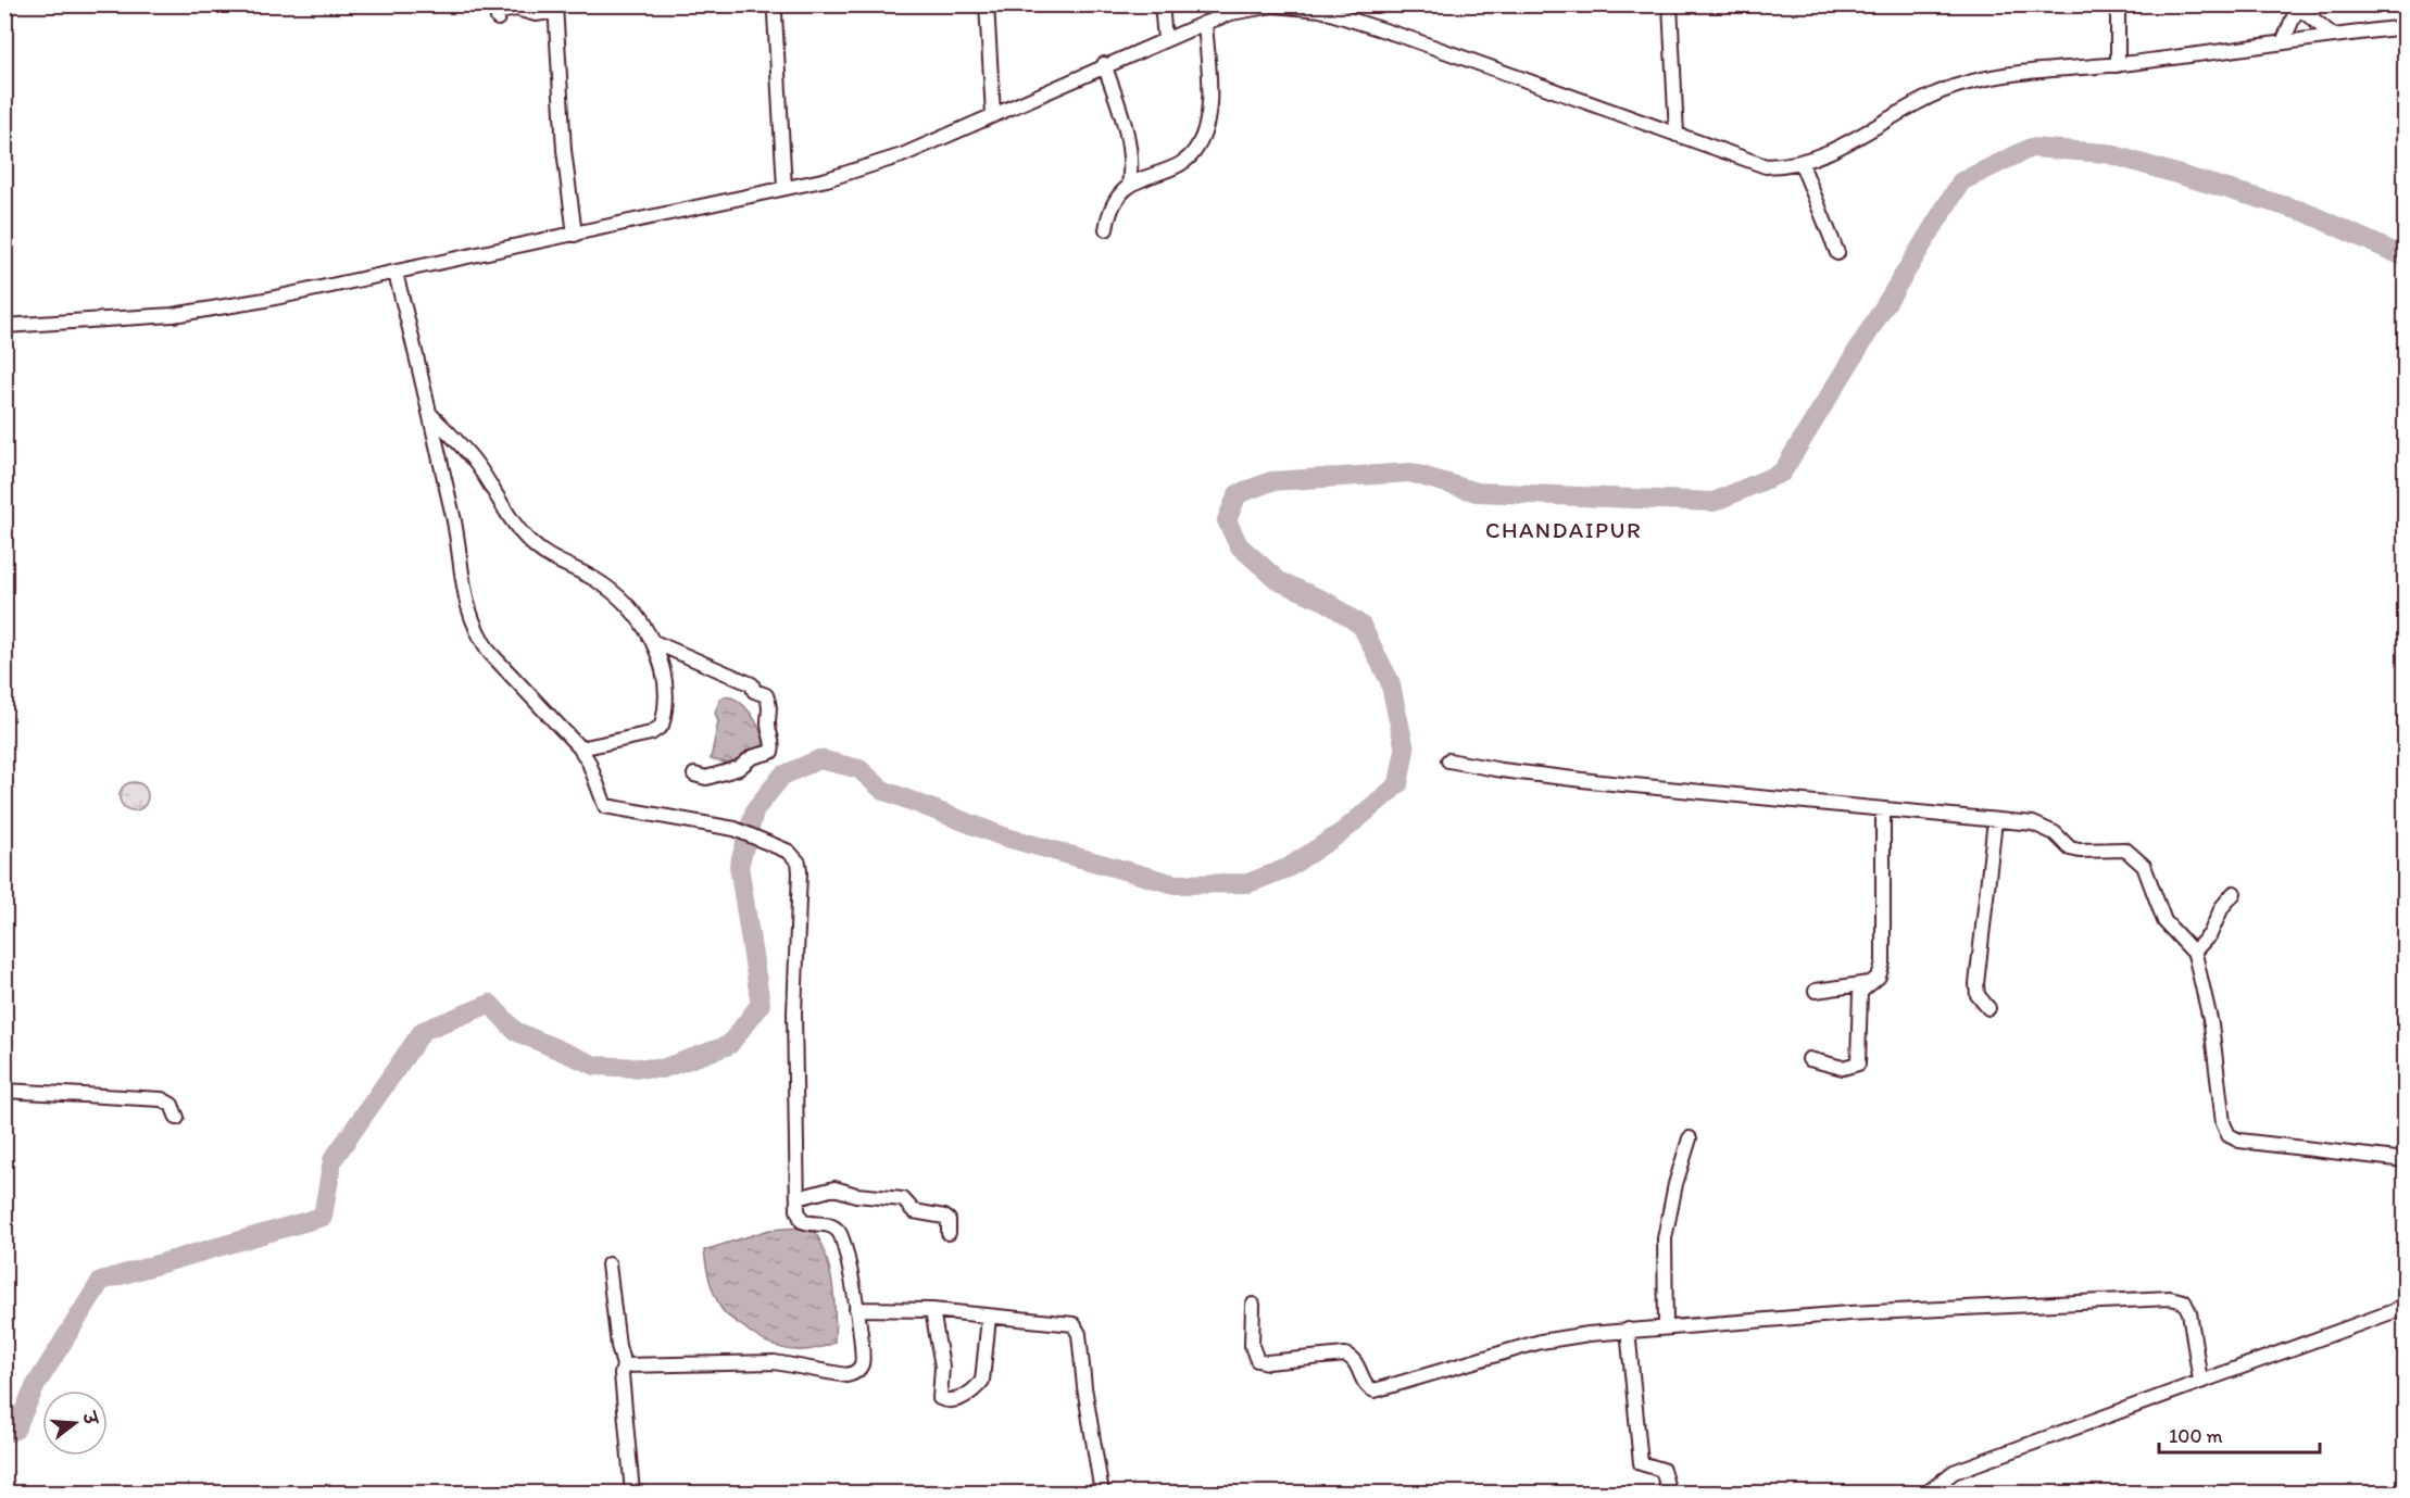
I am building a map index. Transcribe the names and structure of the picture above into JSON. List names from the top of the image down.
{
  "districts": ["CHANDAIPUR"],
  "scale_bar": "100 m",
  "north": "right"
}
